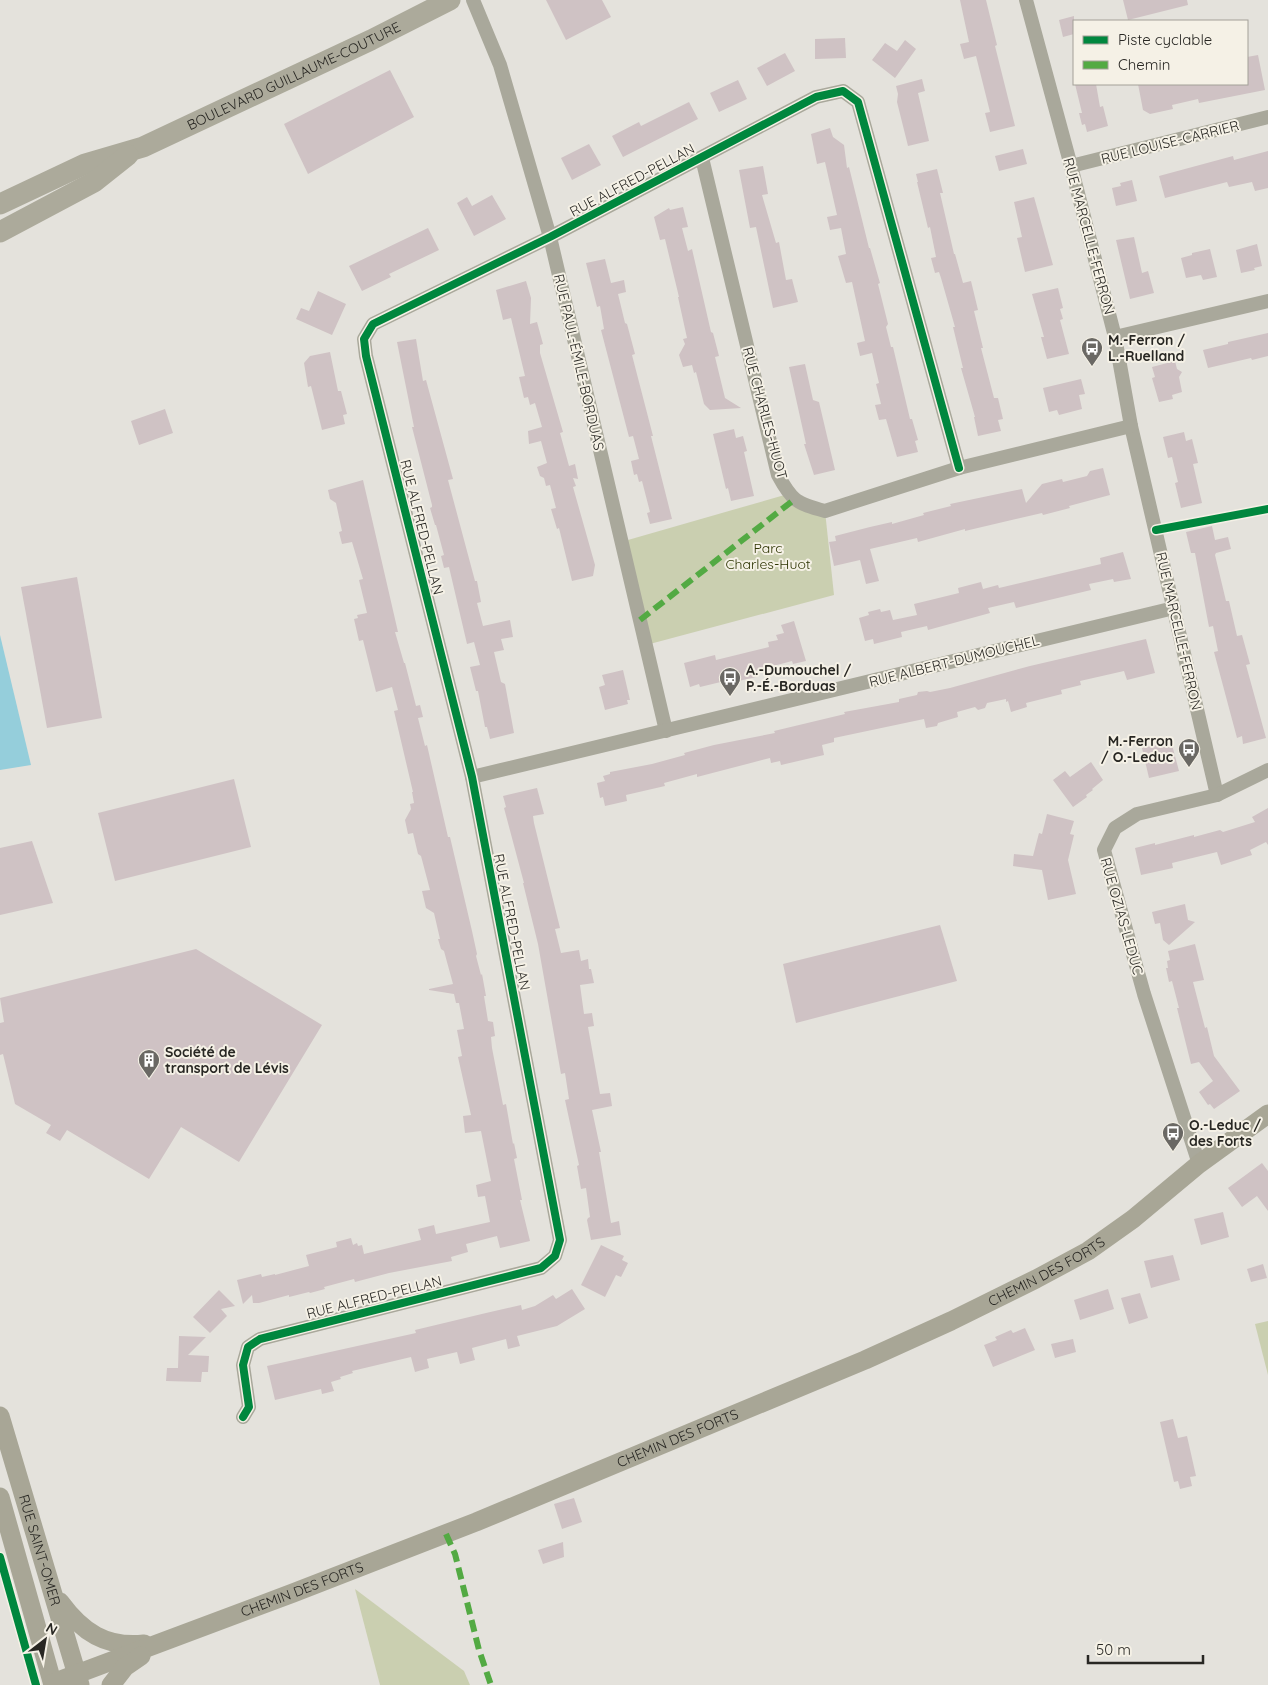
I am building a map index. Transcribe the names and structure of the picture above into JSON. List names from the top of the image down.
{
  "streets": {
    "main road": ["BOULEVARD GUILLAUME-COUTURE"],
    "street": [
      "RUE LOUISE-CARRIER",
      "RUE ALFRED-PELLAN",
      "RUE MARCELLE-FERRON",
      "RUE PAUL-ÉMILE-BORDUAS",
      "RUE CHARLES-HUOT",
      "RUE ALBERT-DUMOUCHEL",
      "RUE OZIAS-LEDUC",
      "CHEMIN DES FORTS",
      "RUE SAINT-OMER"
    ]
  },
  "crossings": [
    ["RUE LOUISE-CARRIER", "RUE MARCELLE-FERRON"],
    ["RUE ALFRED-PELLAN", "RUE PAUL-ÉMILE-BORDUAS"],
    ["RUE ALFRED-PELLAN", "RUE CHARLES-HUOT"],
    ["RUE ALFRED-PELLAN", "RUE ALBERT-DUMOUCHEL"],
    ["RUE MARCELLE-FERRON", "RUE CHARLES-HUOT"],
    ["RUE MARCELLE-FERRON", "RUE ALBERT-DUMOUCHEL"],
    ["RUE MARCELLE-FERRON", "RUE OZIAS-LEDUC"],
    ["RUE PAUL-ÉMILE-BORDUAS", "RUE ALBERT-DUMOUCHEL"],
    ["RUE OZIAS-LEDUC", "CHEMIN DES FORTS"],
    ["CHEMIN DES FORTS", "RUE SAINT-OMER"]
  ],
  "parks": ["Parc Charles-Huot"],
  "places": {
    "bus stop": [
      "M.-Ferron / L.-Ruelland",
      "A.-Dumouchel / P.-É.-Borduas",
      "M.-Ferron / O.-Leduc",
      "O.-Leduc / des Forts"
    ],
    "building": ["Société de transport de Lévis"]
  },
  "legend": ["Piste cyclable", "Chemin"],
  "scale_bar": "50 m",
  "north": "top right"
}
